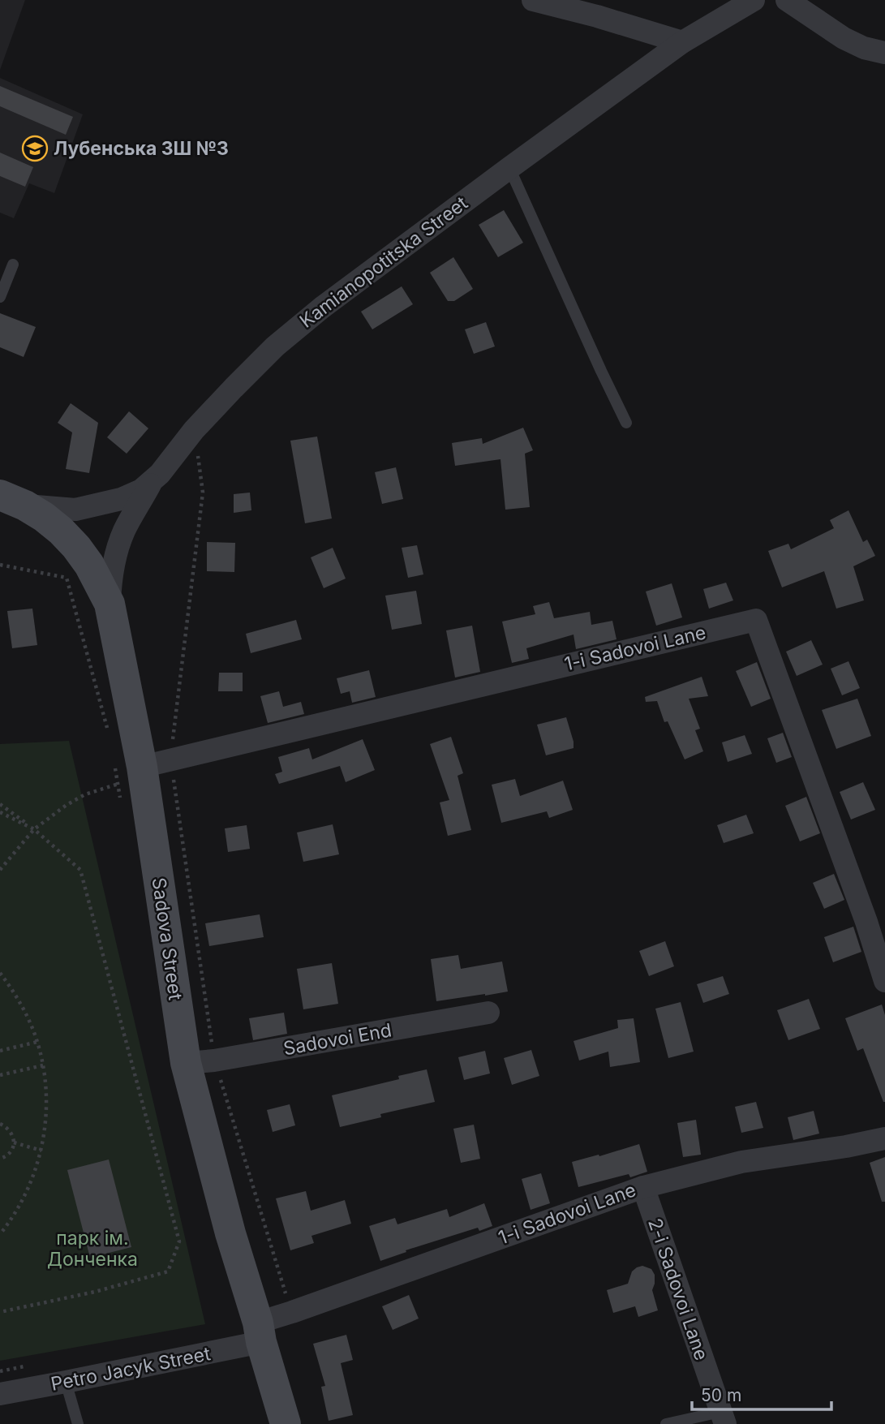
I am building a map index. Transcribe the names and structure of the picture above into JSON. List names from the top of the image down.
{
  "streets": {
    "main road": ["Sadova Street"],
    "street": [
      "Kamianopotitska Street",
      "1-i Sadovoi Lane",
      "Sadovoi End",
      "2-i Sadovoi Lane",
      "Petro Jacyk Street"
    ]
  },
  "crossings": [
    ["Kamianopotitska Street", "Sadova Street"],
    ["1-i Sadovoi Lane", "Sadova Street"],
    ["1-i Sadovoi Lane", "2-i Sadovoi Lane"],
    ["1-i Sadovoi Lane", "Petro Jacyk Street"],
    ["Sadova Street", "Sadovoi End"],
    ["Sadova Street", "Petro Jacyk Street"]
  ],
  "parks": ["парк ім. Донченка"],
  "places": {
    "school or university": ["Лубенська ЗШ №3"]
  },
  "scale_bar": "50 m"
}
